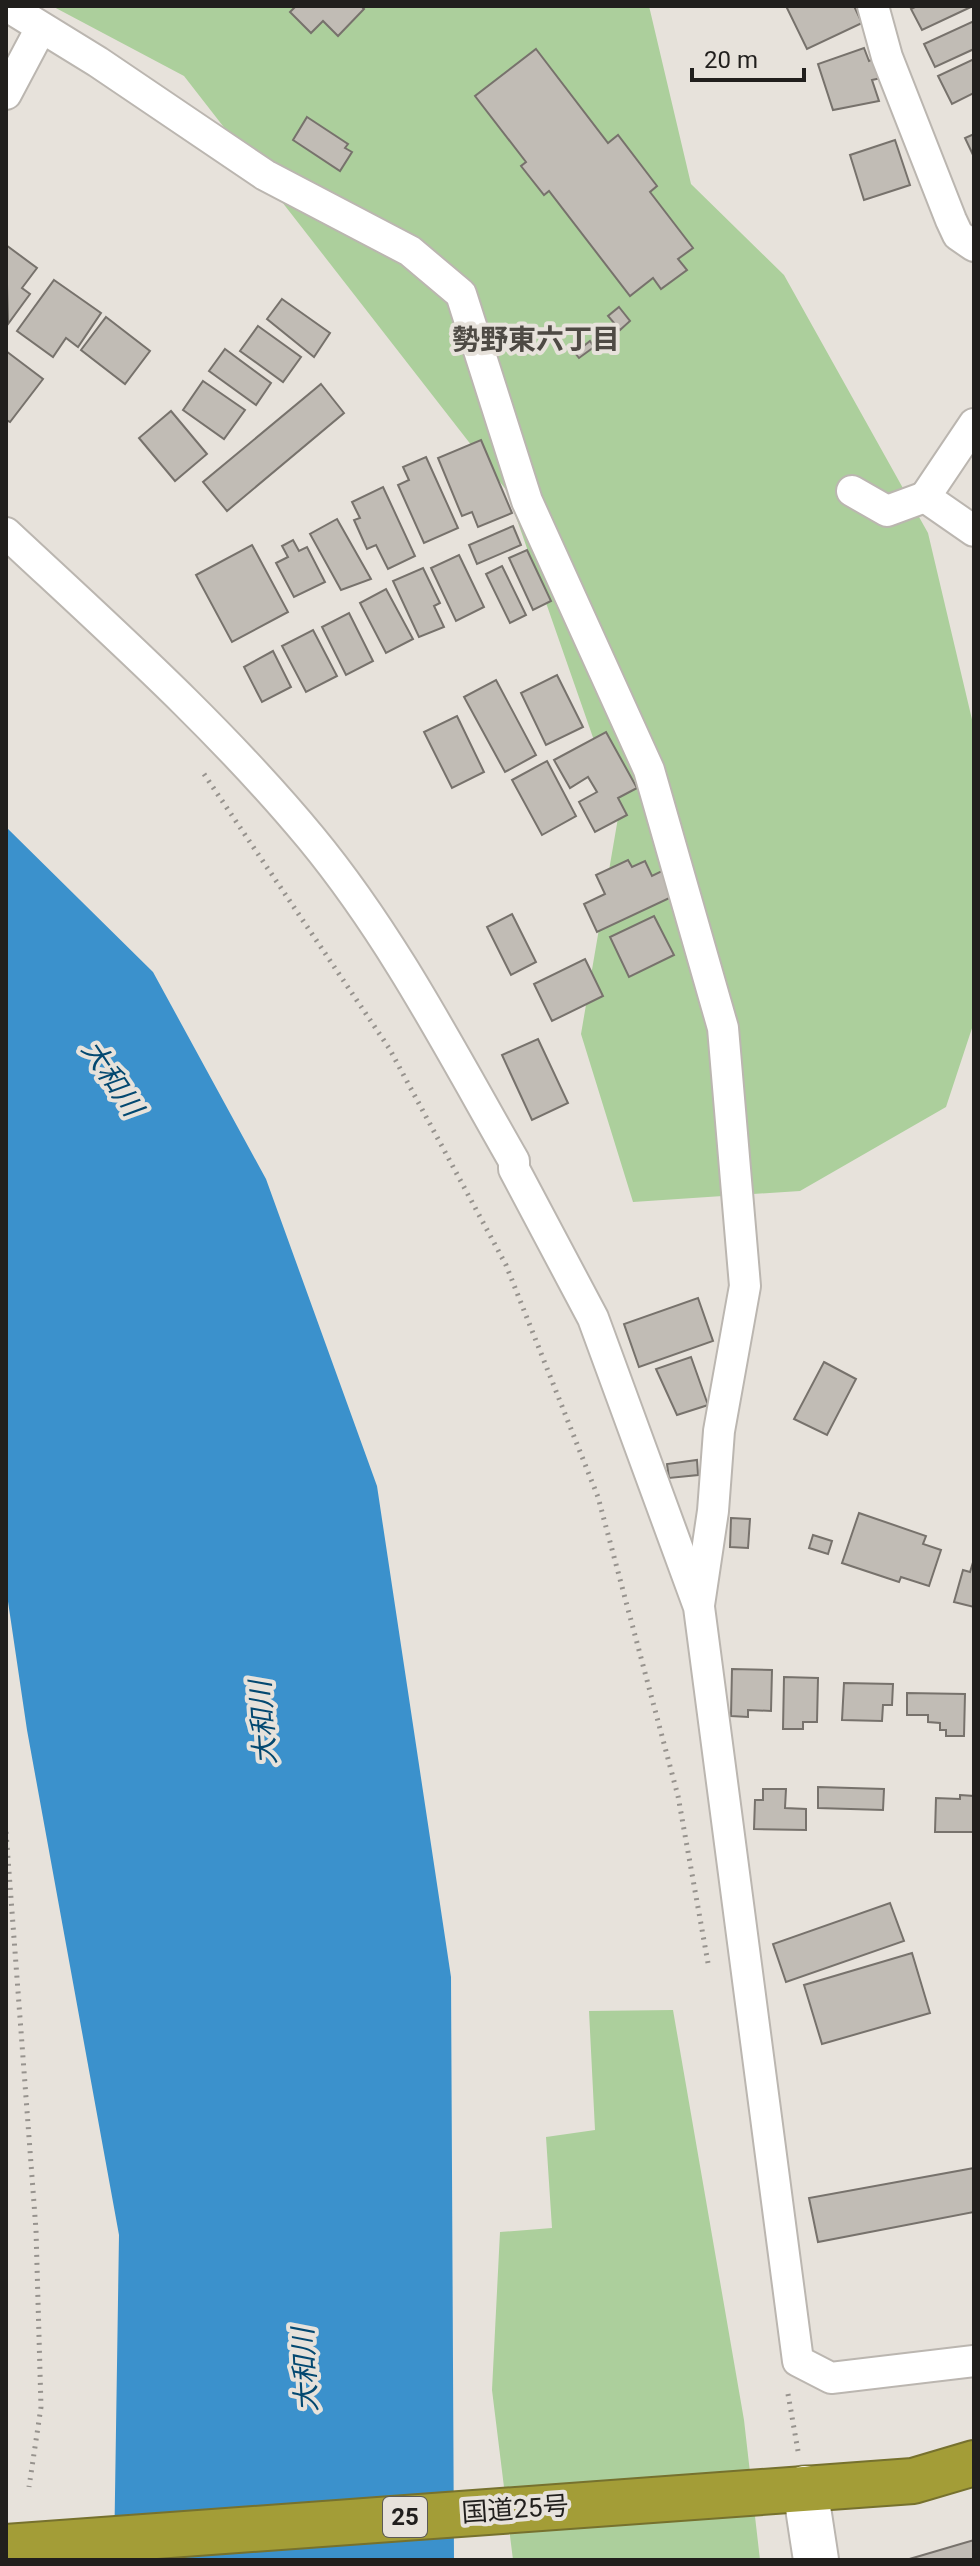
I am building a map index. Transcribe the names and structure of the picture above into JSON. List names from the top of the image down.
{
  "streets": {
    "highway": ["国道25号", "25"]
  },
  "districts": ["勢野東六丁目"],
  "water": ["大和川"],
  "scale_bar": "20 m"
}
